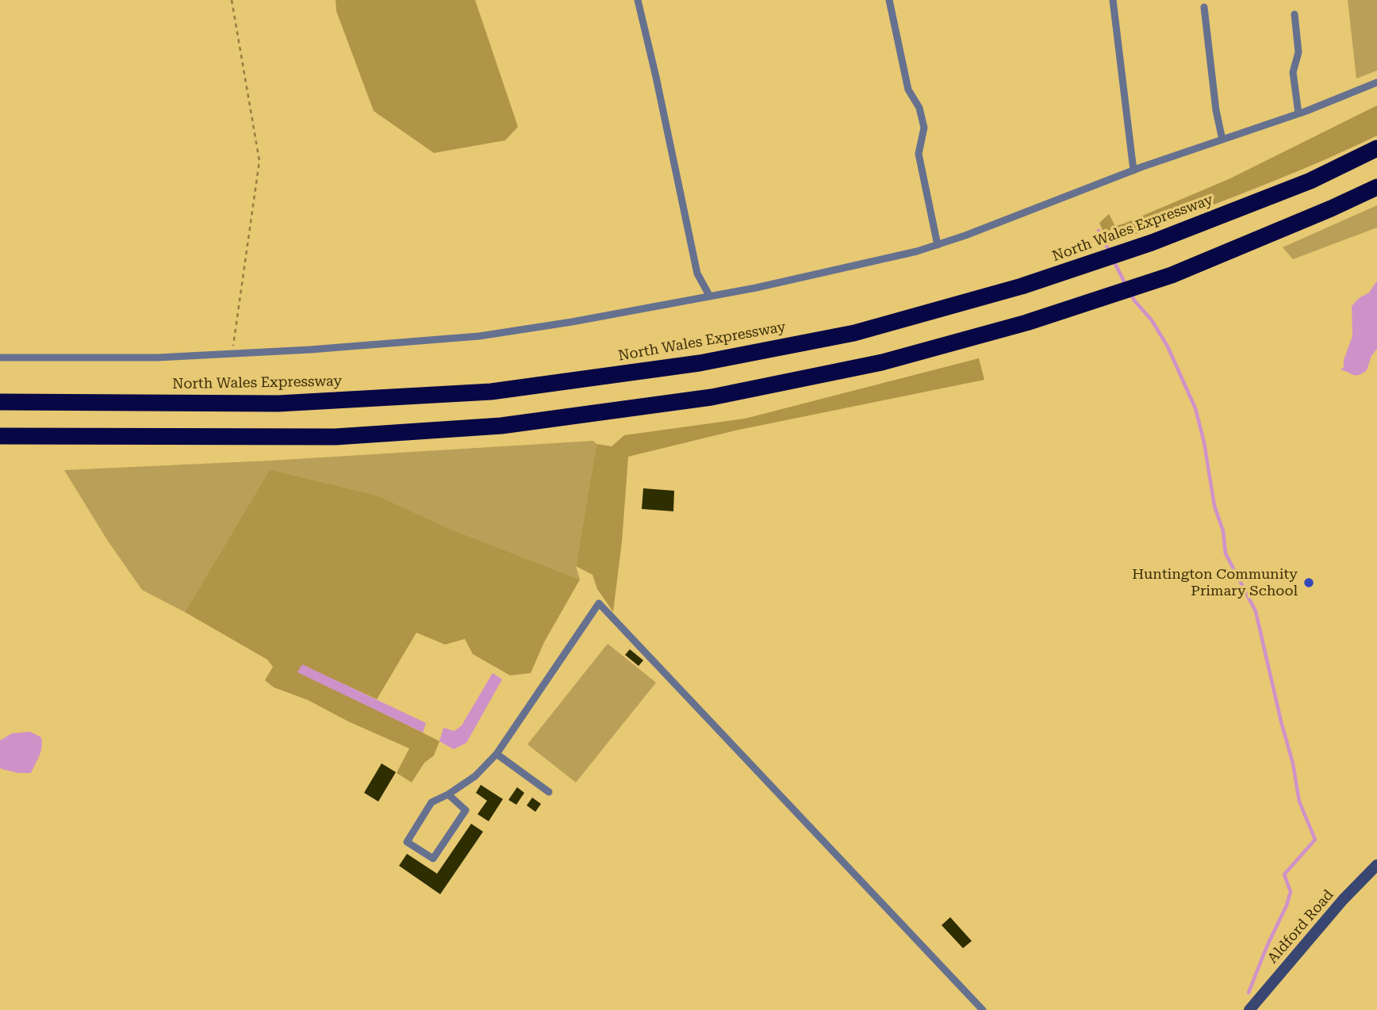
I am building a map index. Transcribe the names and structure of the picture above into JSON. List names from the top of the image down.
{
  "streets": {
    "highway": ["North Wales Expressway"],
    "main road": ["Aldford Road"]
  },
  "places": ["Huntington Community Primary School"]
}
